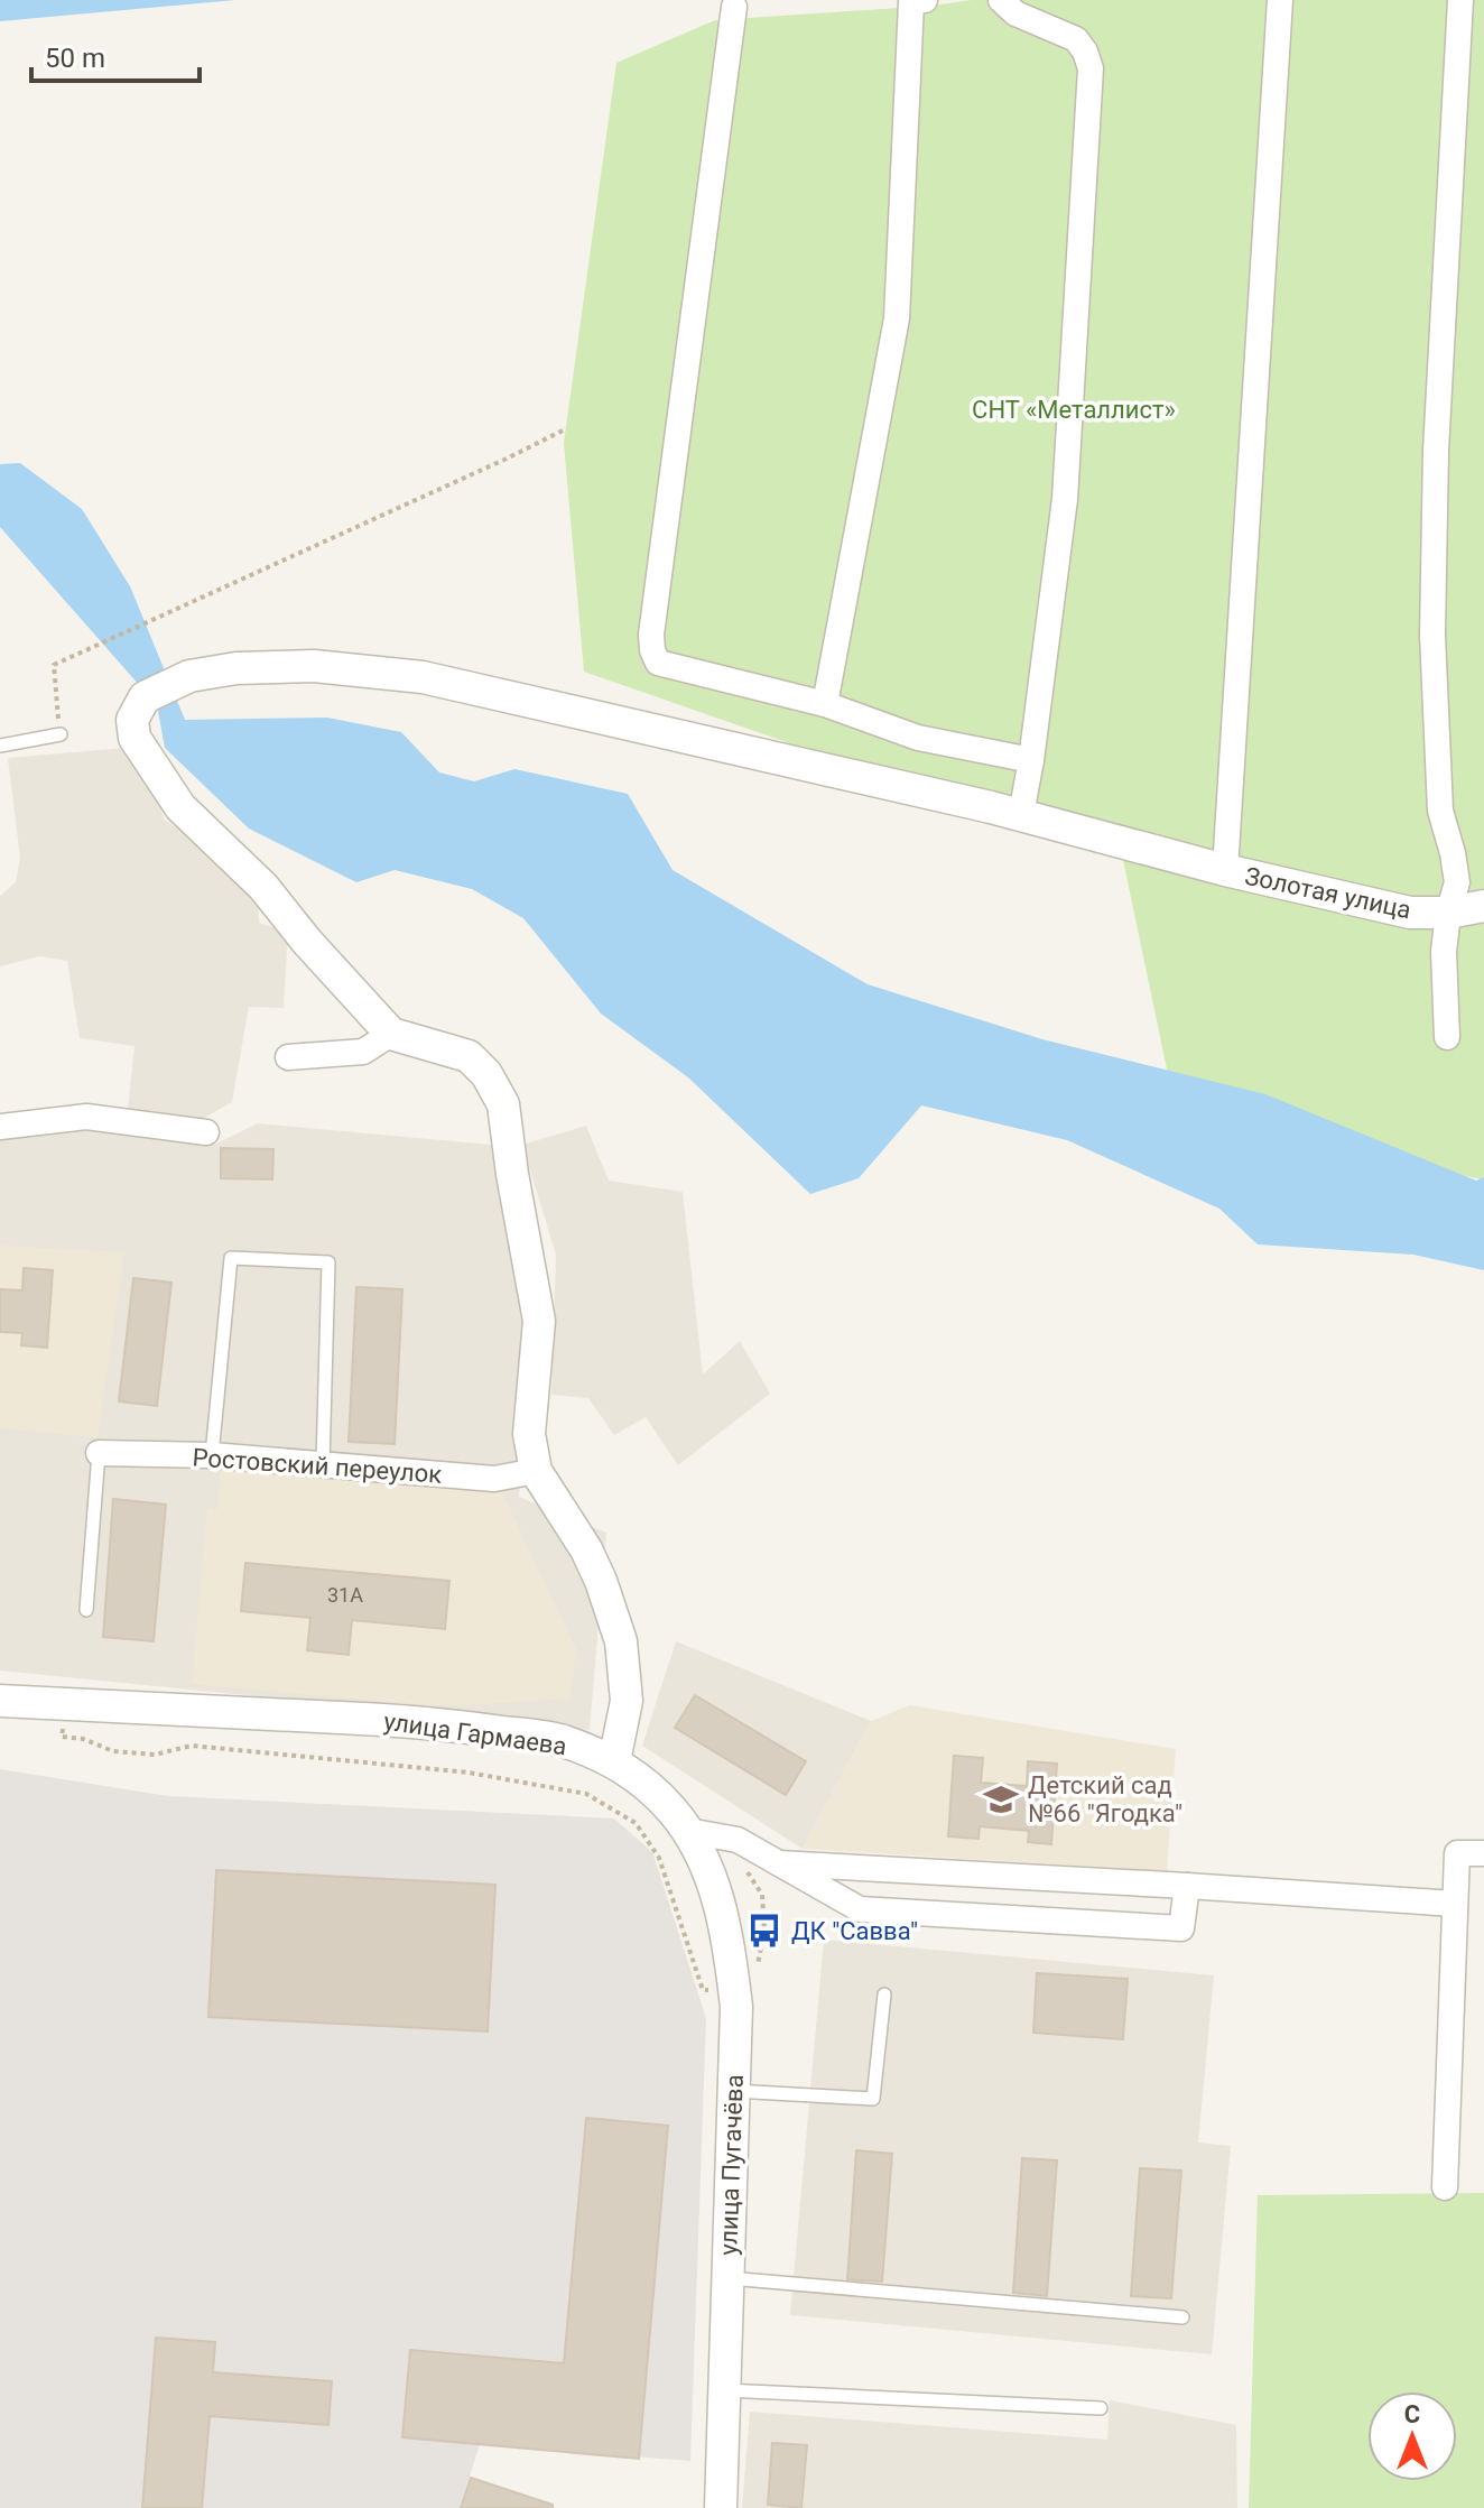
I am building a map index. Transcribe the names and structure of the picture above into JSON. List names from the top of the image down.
{
  "streets": {
    "street": [
      "Золотая улица",
      "Ростовский переулок",
      "улица Гармаева",
      "улица Пугачёва"
    ]
  },
  "crossings": [
    ["улица Гармаева", "улица Пугачёва"]
  ],
  "parks": ["СНТ «Металлист»"],
  "places": {
    "school or university": ["Детский сад №66 \"Ягодка\""],
    "bus stop": ["ДК \"Савва\""]
  },
  "house_numbers": ["31А"],
  "scale_bar": "50 m",
  "north": "top"
}
